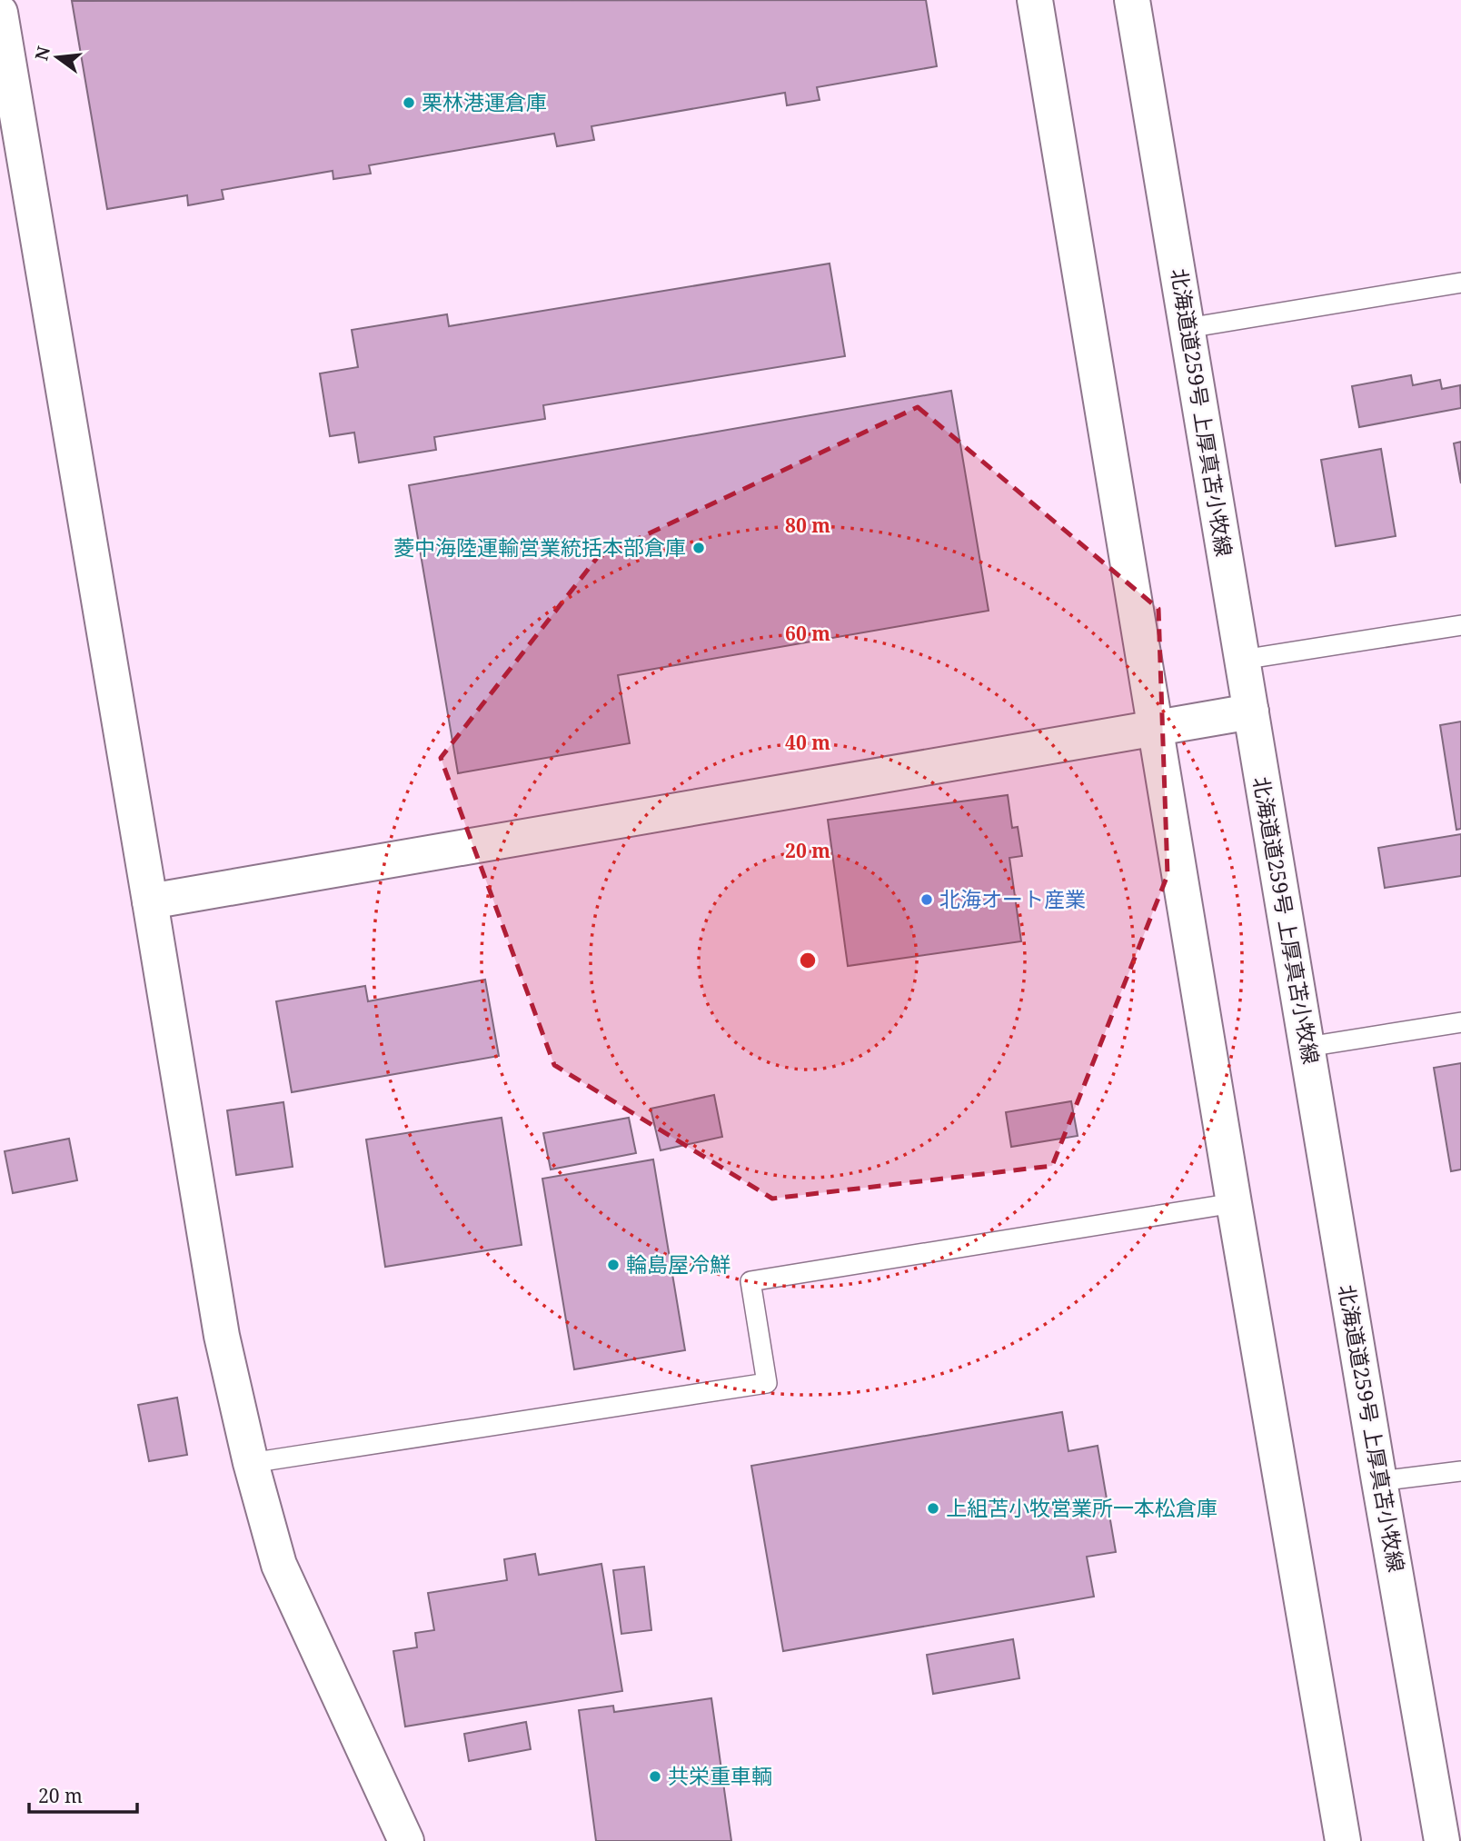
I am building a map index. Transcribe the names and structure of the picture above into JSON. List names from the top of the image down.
{
  "streets": {
    "main road": ["北海道道259号 上厚真苫小牧線"]
  },
  "places": [
    "栗林港運倉庫",
    "菱中海陸運輸営業統括本部倉庫",
    "北海オート産業",
    "輪島屋冷鮮",
    "上組苫小牧営業所一本松倉庫",
    "共栄重車輌"
  ],
  "scale_bar": "20 m",
  "north": "left",
  "rings": [
    "80 m",
    "60 m",
    "40 m",
    "20 m"
  ]
}
